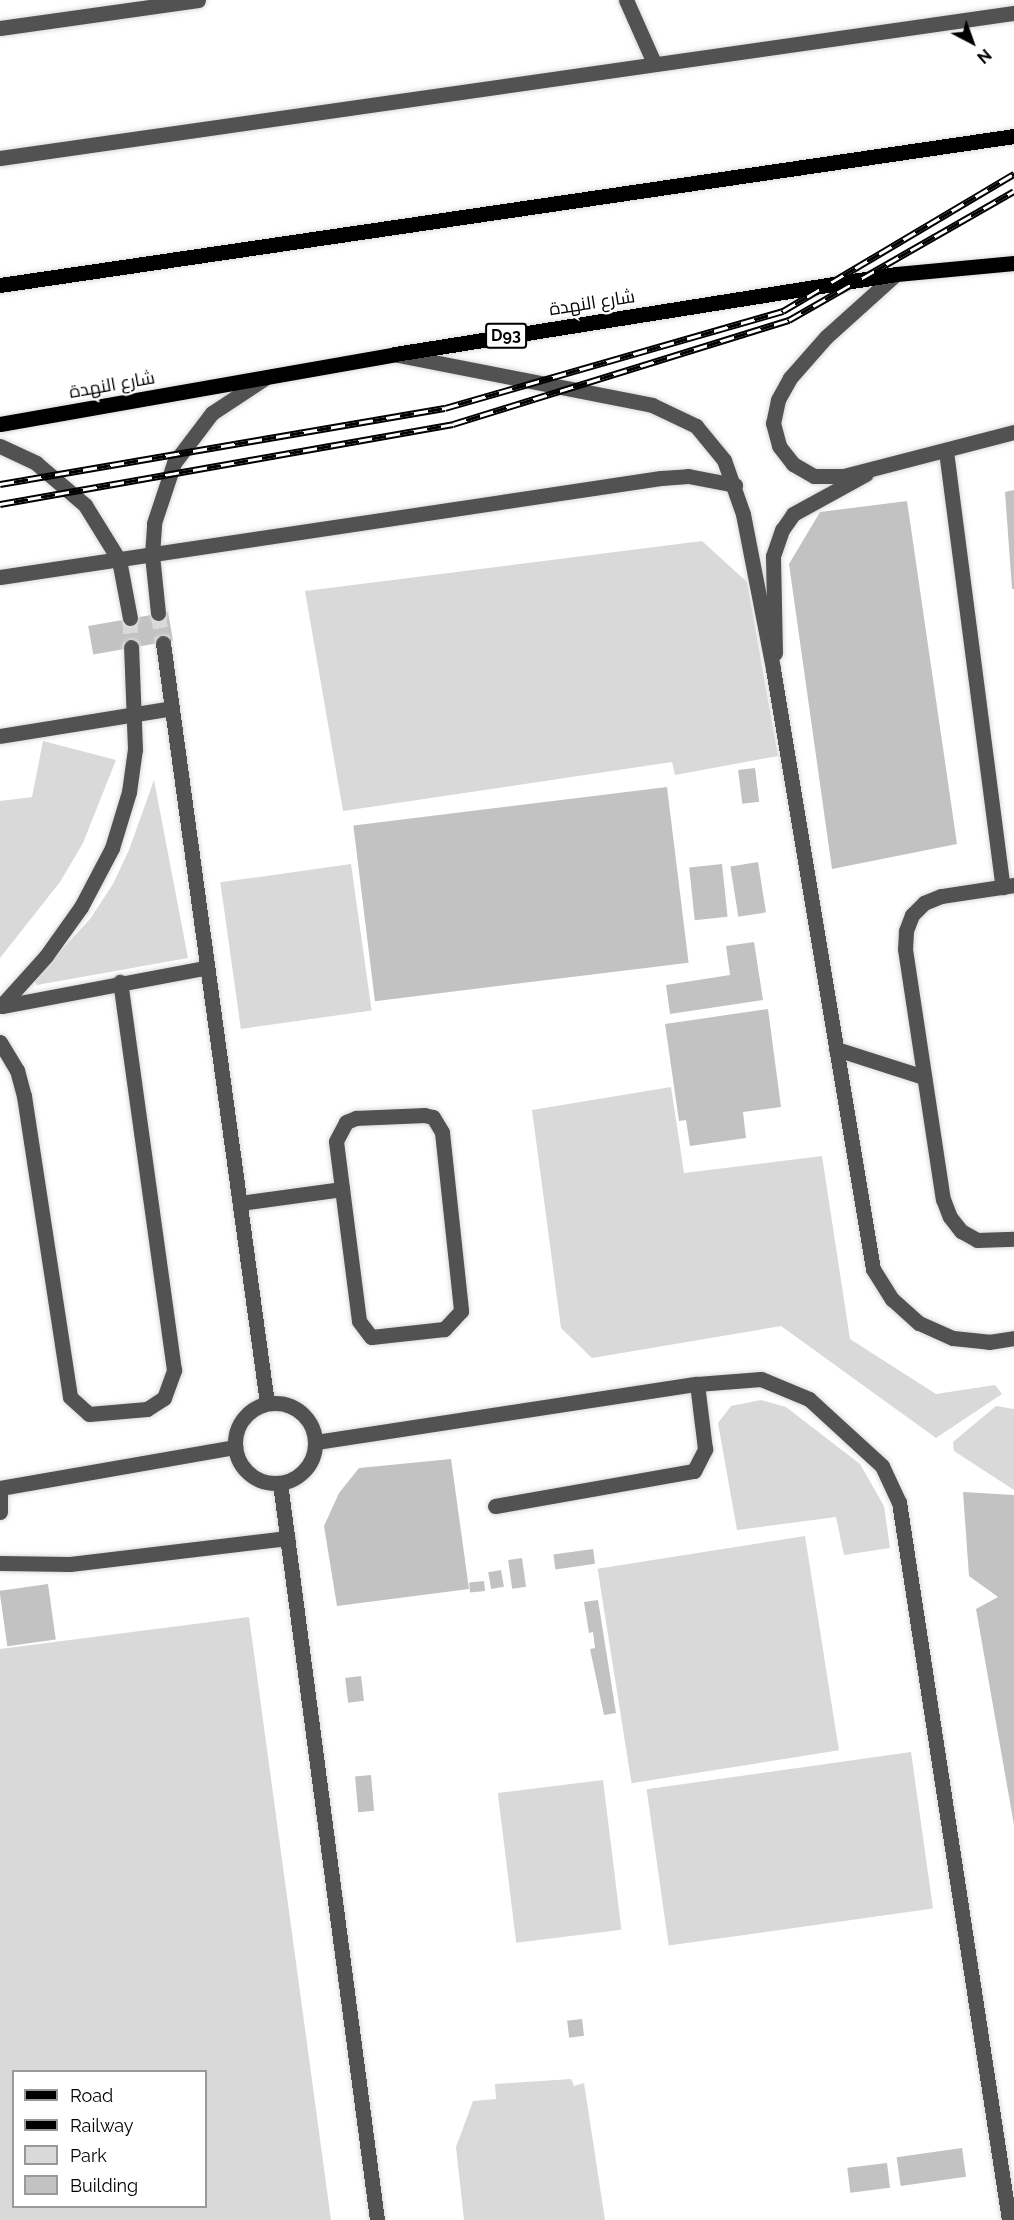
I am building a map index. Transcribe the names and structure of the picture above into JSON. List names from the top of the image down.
{
  "streets": {
    "main road": ["شارع النهدة", "D93"]
  },
  "legend": [
    "Road",
    "Railway",
    "Park",
    "Building"
  ],
  "north": "bottom right"
}
